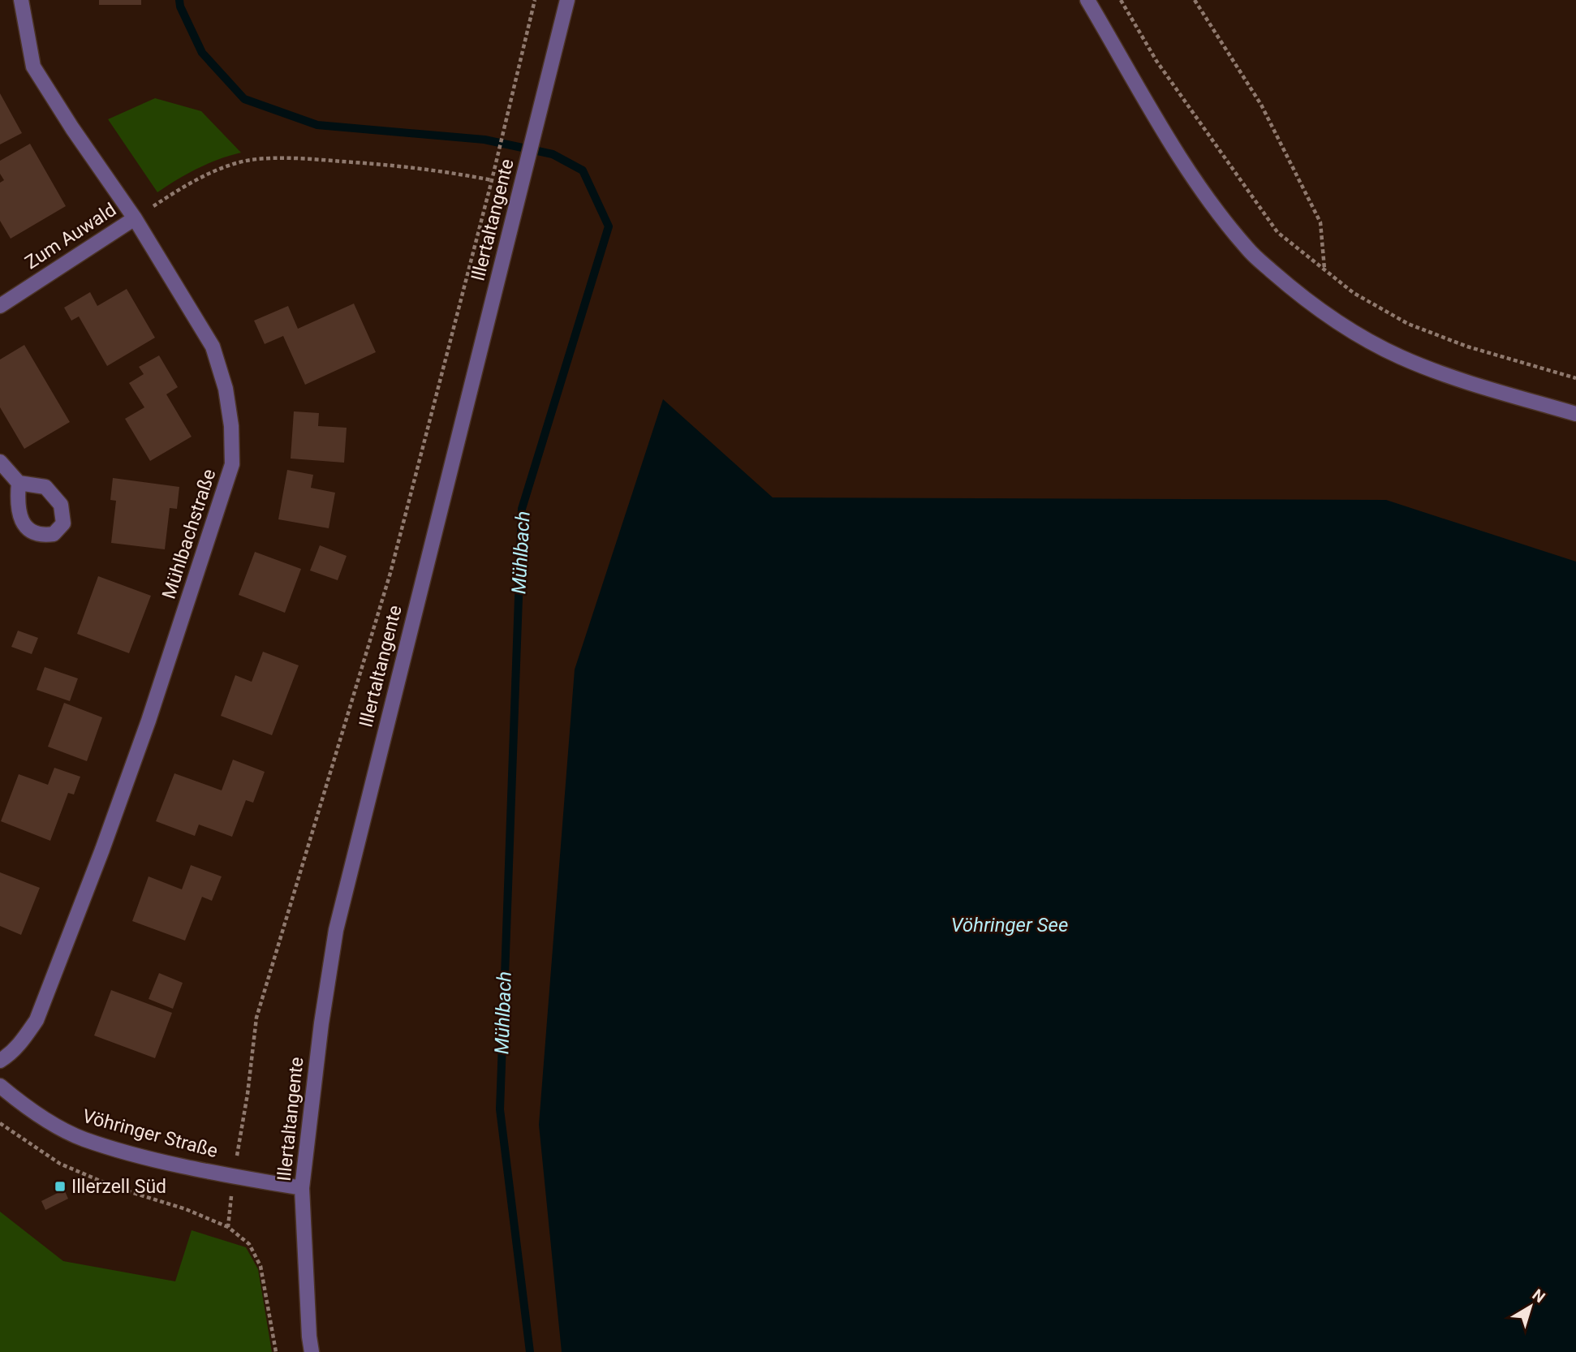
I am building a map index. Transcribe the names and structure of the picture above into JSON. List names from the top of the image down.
{
  "streets": {
    "street": [
      "Illertaltangente",
      "Zum Auwald",
      "Mühlbachstraße",
      "Vöhringer Straße"
    ]
  },
  "crossings": [
    ["Illertaltangente", "Vöhringer Straße"],
    ["Zum Auwald", "Mühlbachstraße"]
  ],
  "water": ["Mühlbach", "Vöhringer See"],
  "places": {
    "transit": ["Illerzell Süd"]
  },
  "north": "top right"
}
